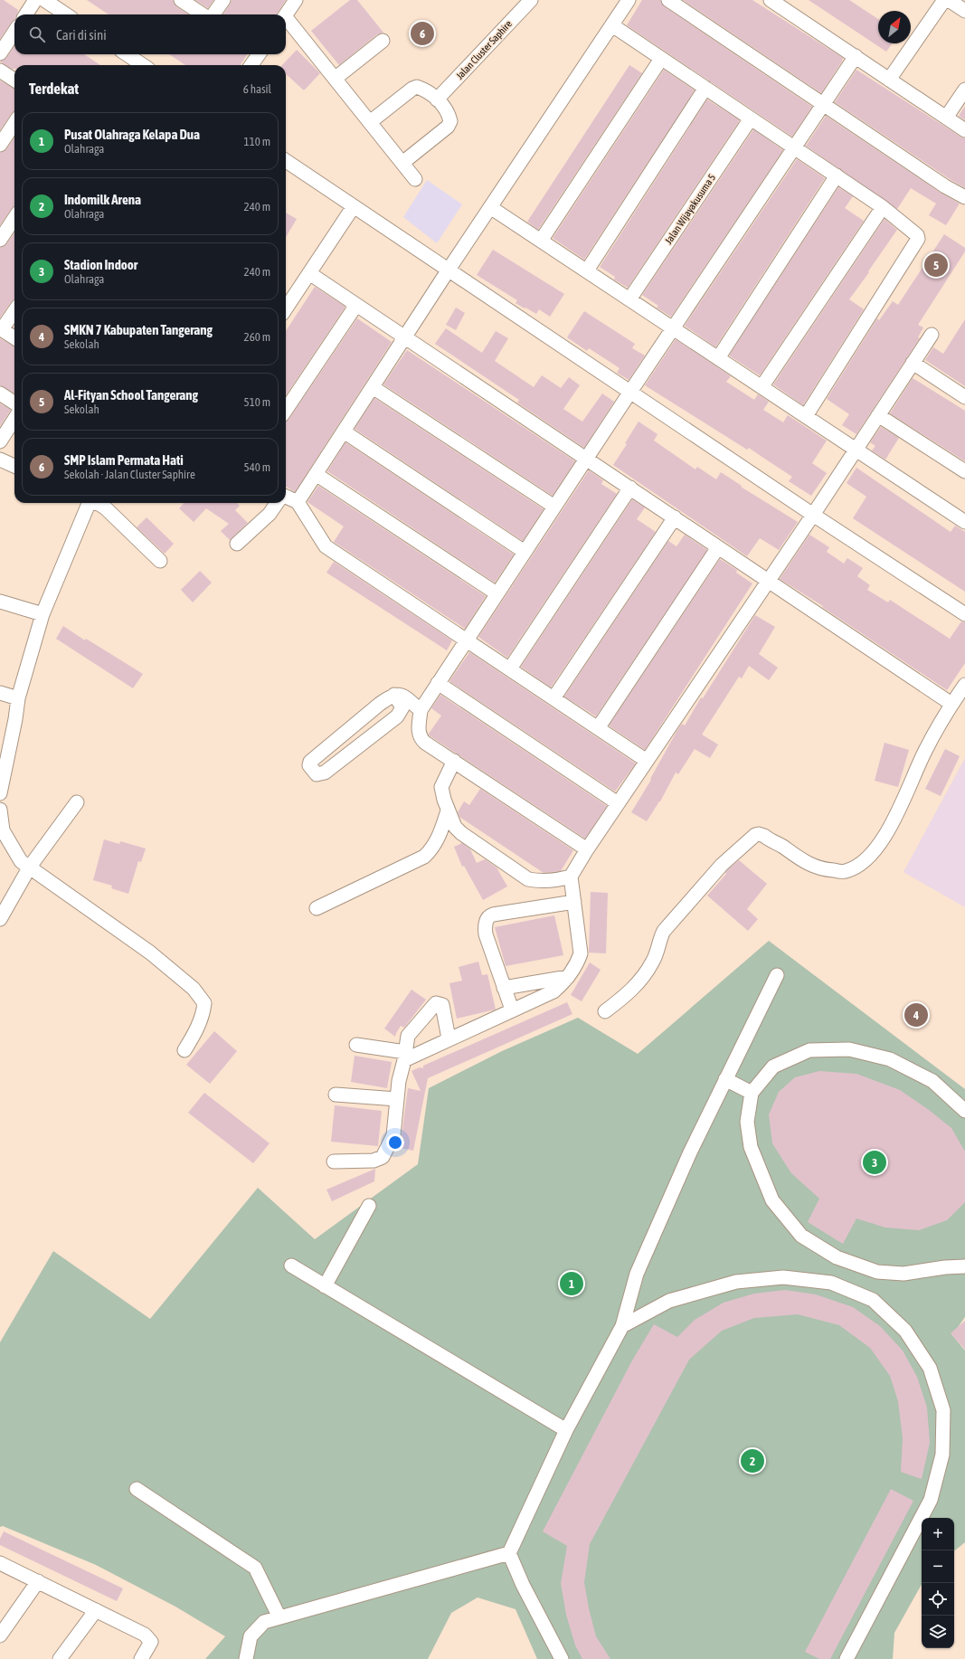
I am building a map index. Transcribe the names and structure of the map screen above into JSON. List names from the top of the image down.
{
  "streets": {
    "street": ["Jalan Cluster Saphire", "Jalan Wijayakusuma 5"]
  },
  "north": "top right",
  "page": {
    "search": "Cari di sini",
    "pins": [
      "6",
      "5",
      "4",
      "3",
      "1",
      "2"
    ],
    "heading": ["Terdekat", "6 hasil"],
    "list": [
      {
        "mark": "1",
        "name": "Pusat Olahraga Kelapa Dua",
        "note": "Olahraga",
        "value": "110 m"
      },
      {
        "mark": "2",
        "name": "Indomilk Arena",
        "note": "Olahraga",
        "value": "240 m"
      },
      {
        "mark": "3",
        "name": "Stadion Indoor",
        "note": "Olahraga",
        "value": "240 m"
      },
      {
        "mark": "4",
        "name": "SMKN 7 Kabupaten Tangerang",
        "note": "Sekolah",
        "value": "260 m"
      },
      {
        "mark": "5",
        "name": "Al-Fityan School Tangerang",
        "note": "Sekolah",
        "value": "510 m"
      },
      {
        "mark": "6",
        "name": "SMP Islam Permata Hati",
        "note": "Sekolah · Jalan Cluster Saphire",
        "value": "540 m"
      }
    ],
    "map_buttons": ["+", "−"]
  }
}
